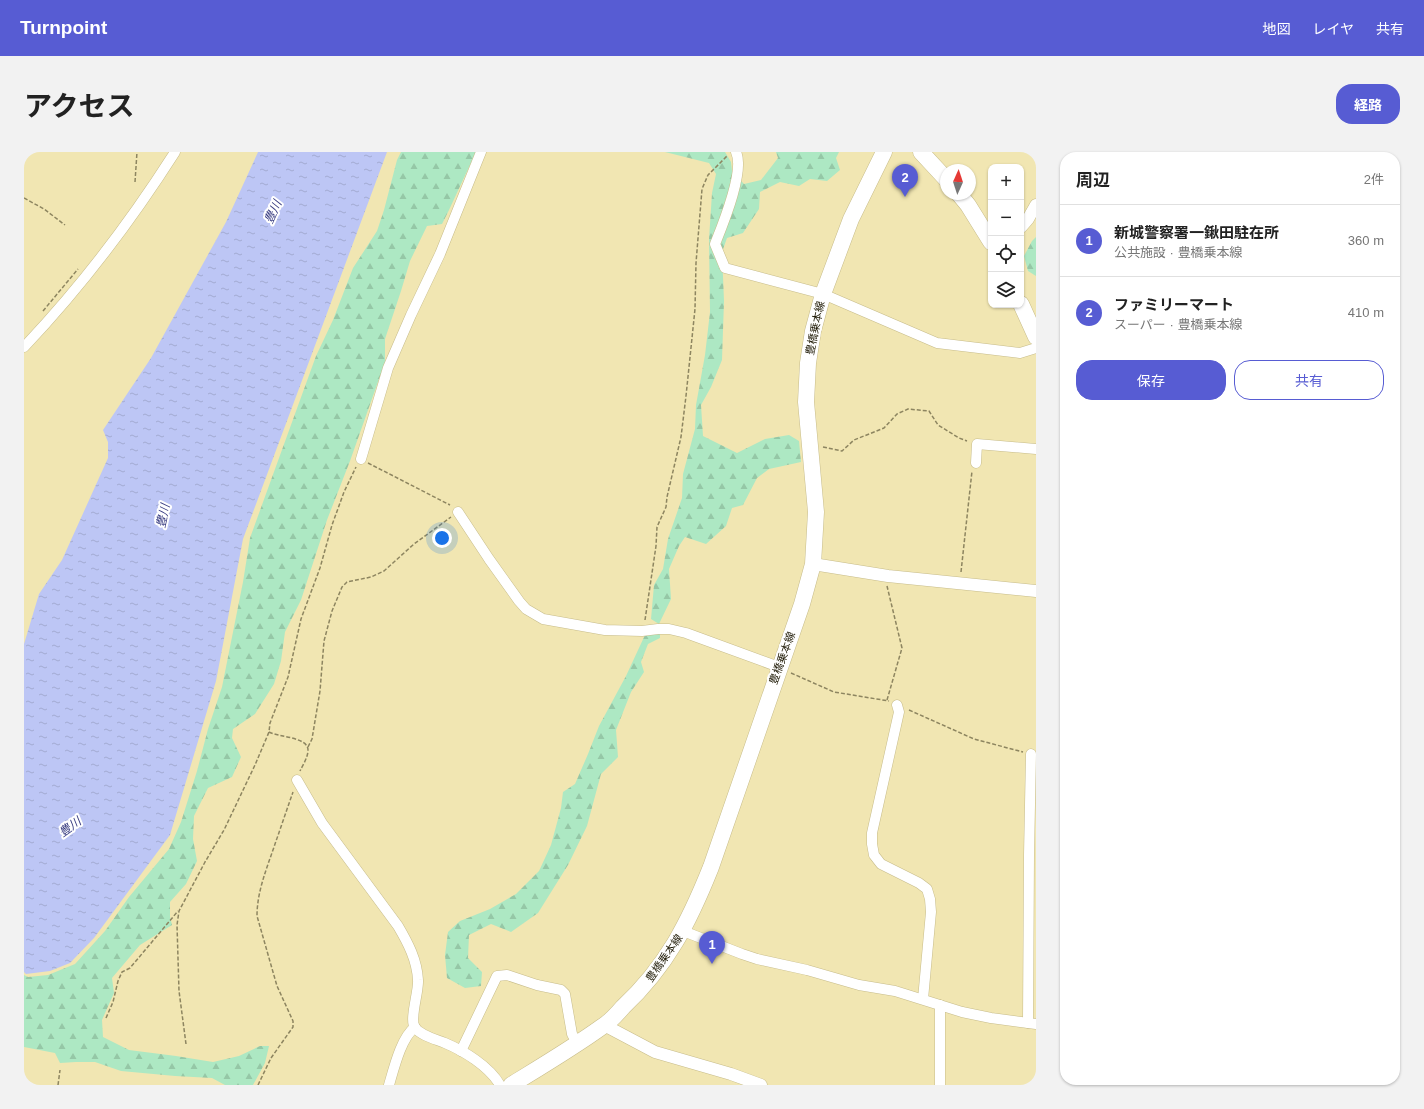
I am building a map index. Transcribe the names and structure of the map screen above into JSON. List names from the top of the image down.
{
  "streets": {
    "main road": ["豊橋乗本線"]
  },
  "water": ["豊川"],
  "north": "top",
  "page": {
    "header": "Turnpoint",
    "nav": ["地図", "レイヤ", "共有"],
    "title": "アクセス",
    "buttons": [
      "経路",
      ["保存", "共有"]
    ],
    "heading": ["周辺", "2件"],
    "map_buttons": ["+", "−"],
    "pins": ["2", "1"],
    "list": [
      {
        "mark": "1",
        "name": "新城警察署一鍬田駐在所",
        "note": "公共施設 · 豊橋乗本線",
        "value": "360 m"
      },
      {
        "mark": "2",
        "name": "ファミリーマート",
        "note": "スーパー · 豊橋乗本線",
        "value": "410 m"
      }
    ]
  }
}
